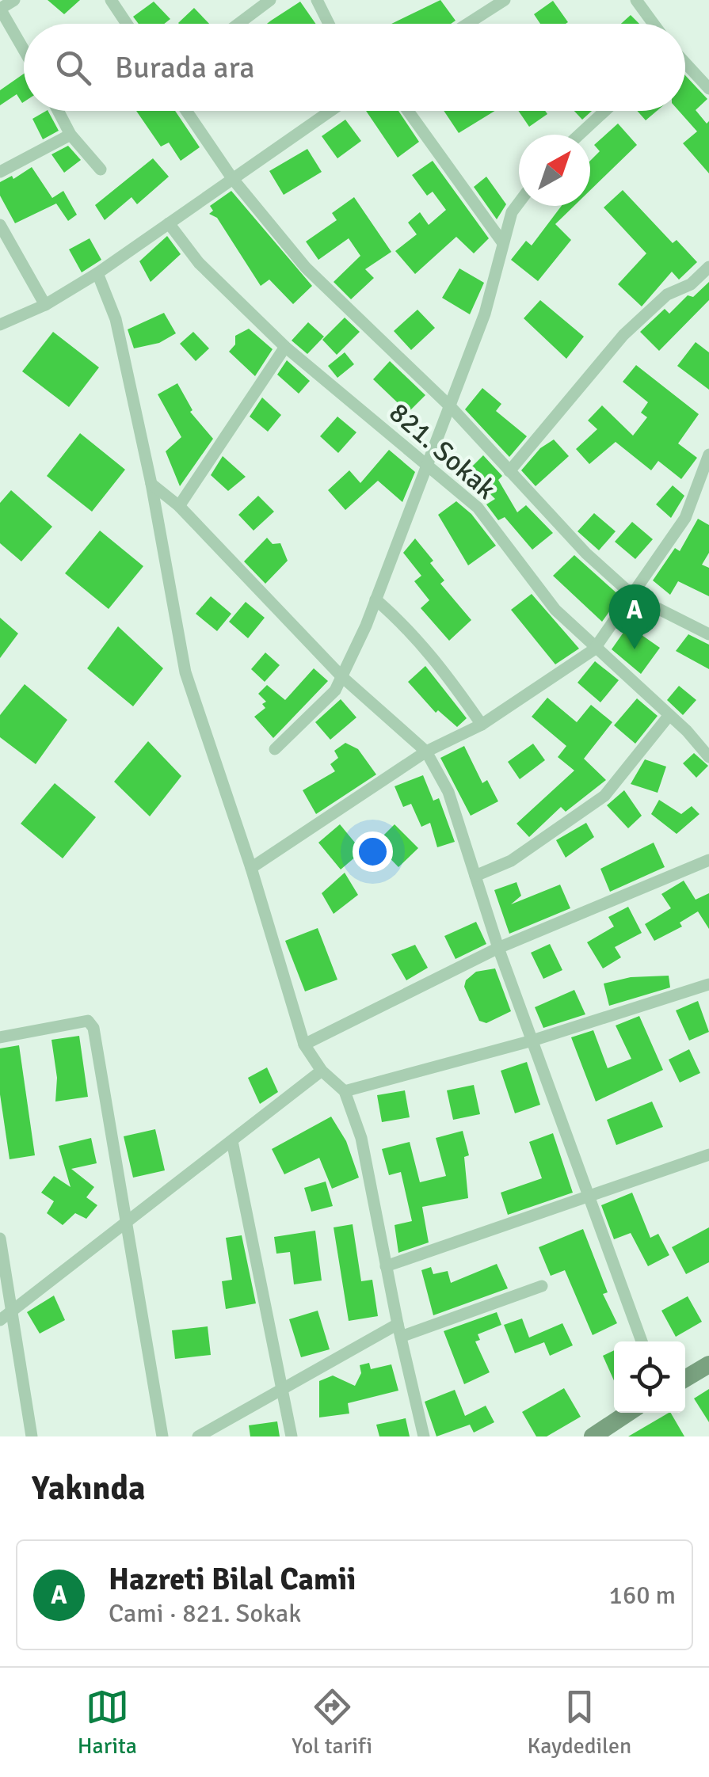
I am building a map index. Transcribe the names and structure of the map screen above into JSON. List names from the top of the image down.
{
  "streets": {
    "street": ["821. Sokak"]
  },
  "north": "top right",
  "page": {
    "search": "Burada ara",
    "pins": "A",
    "heading": "Yakında",
    "list": [
      {
        "mark": "A",
        "name": "Hazreti Bilal Camii",
        "note": "Cami · 821. Sokak",
        "value": "160 m"
      }
    ],
    "nav": ["Harita", "Yol tarifi", "Kaydedilen"]
  }
}
